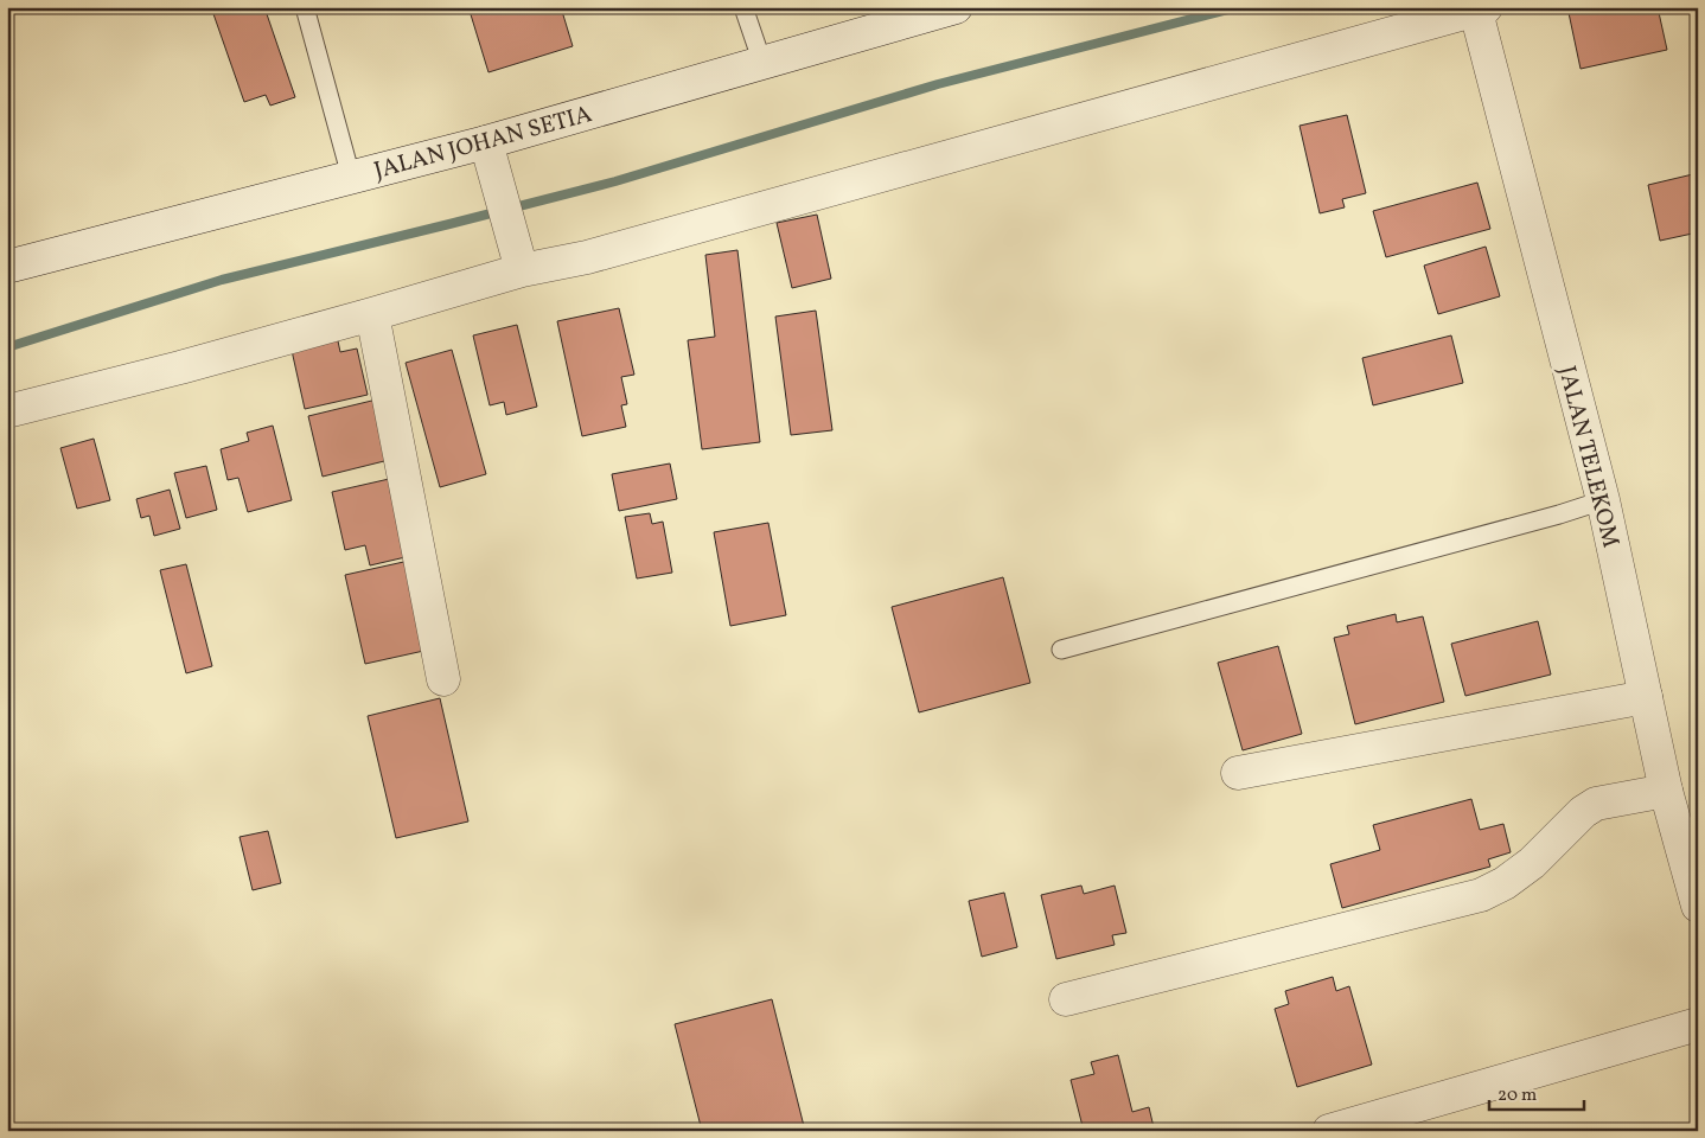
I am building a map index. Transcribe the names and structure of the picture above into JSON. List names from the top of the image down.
{
  "streets": {
    "street": ["JALAN JOHAN SETIA", "JALAN TELEKOM"]
  },
  "scale_bar": "20 m"
}
